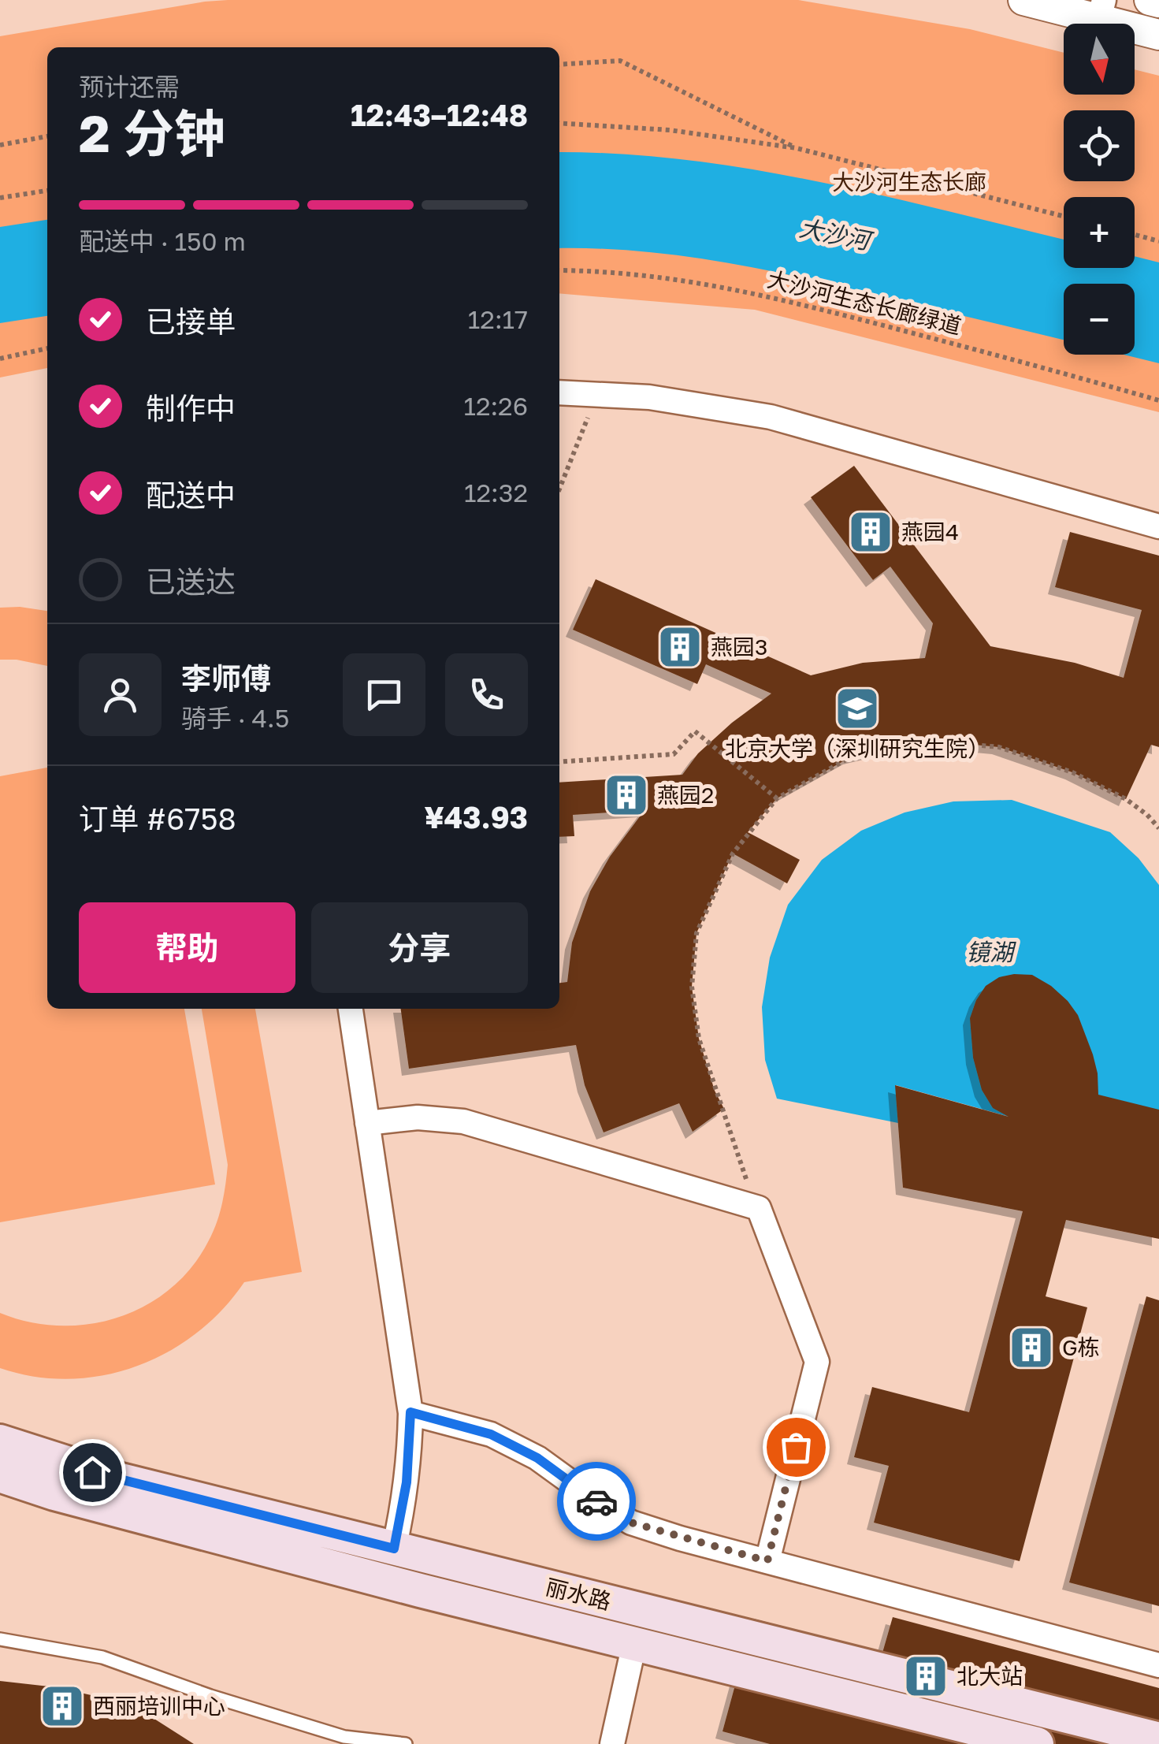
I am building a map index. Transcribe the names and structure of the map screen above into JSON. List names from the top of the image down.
{
  "streets": {
    "main road": ["丽水路"],
    "path": ["大沙河生态长廊绿道"]
  },
  "water": ["大沙河", "镜湖"],
  "parks": ["大沙河生态长廊"],
  "places": {
    "building": [
      "燕园4",
      "燕园3",
      "燕园2",
      "G栋",
      "北大站",
      "西丽培训中心"
    ],
    "school or university": ["北京大学（深圳研究生院）"]
  },
  "north": "bottom",
  "page": {
    "map_buttons": ["+", "−"],
    "heading": ["2 分钟", "预计还需", "12:43–12:48"],
    "panel": [
      "李师傅",
      "骑手 · 4.5",
      "订单 #6758",
      "¥43.93"
    ],
    "bar": "配送中 · 150 m",
    "list": [
      ["已接单", "12:17"],
      ["制作中", "12:26"],
      ["配送中", "12:32"],
      "已送达"
    ],
    "buttons": ["帮助", "分享"]
  }
}
